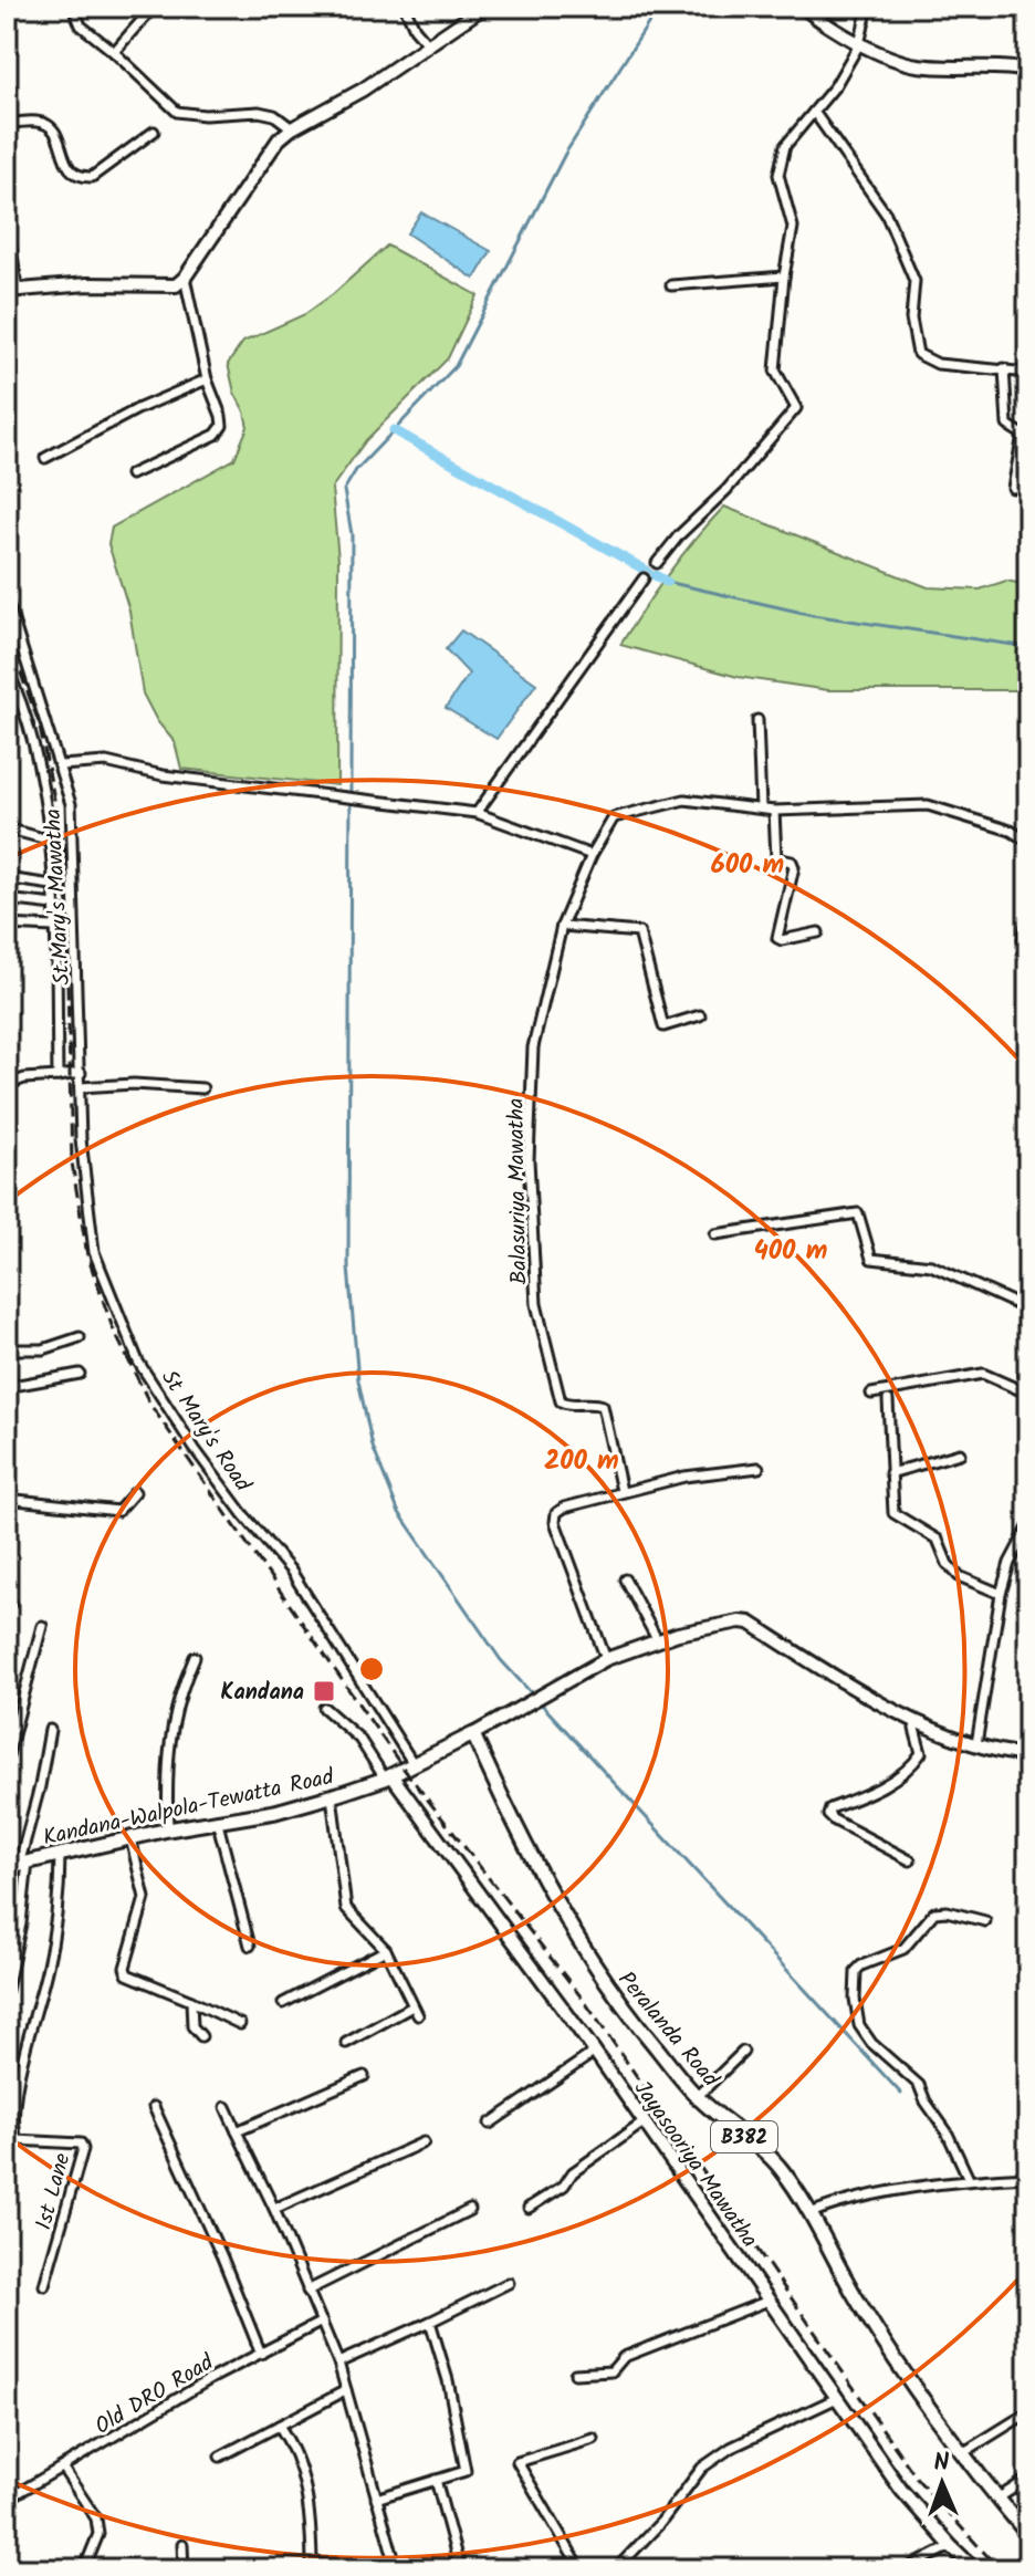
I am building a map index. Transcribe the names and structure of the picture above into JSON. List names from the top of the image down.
{
  "streets": {
    "main road": ["Kandana-Walpola-Tewatta Road", "Peralanda Road", "B382"],
    "street": [
      "St.Mary's Mawatha",
      "Balasuriya Mawatha",
      "St Mary's Road",
      "Jayasooriya Mawatha",
      "1st Lane",
      "Old DRO Road"
    ]
  },
  "crossings": [
    ["St.Mary's Mawatha", "St Mary's Road"],
    ["St Mary's Road", "Kandana-Walpola-Tewatta Road"],
    ["Kandana-Walpola-Tewatta Road", "Peralanda Road"],
    ["Kandana-Walpola-Tewatta Road", "Jayasooriya Mawatha"],
    ["Kandana-Walpola-Tewatta Road", "1st Lane"]
  ],
  "places": {
    "transit": ["Kandana"]
  },
  "north": "top",
  "rings": ["600 m", "400 m", "200 m"]
}
